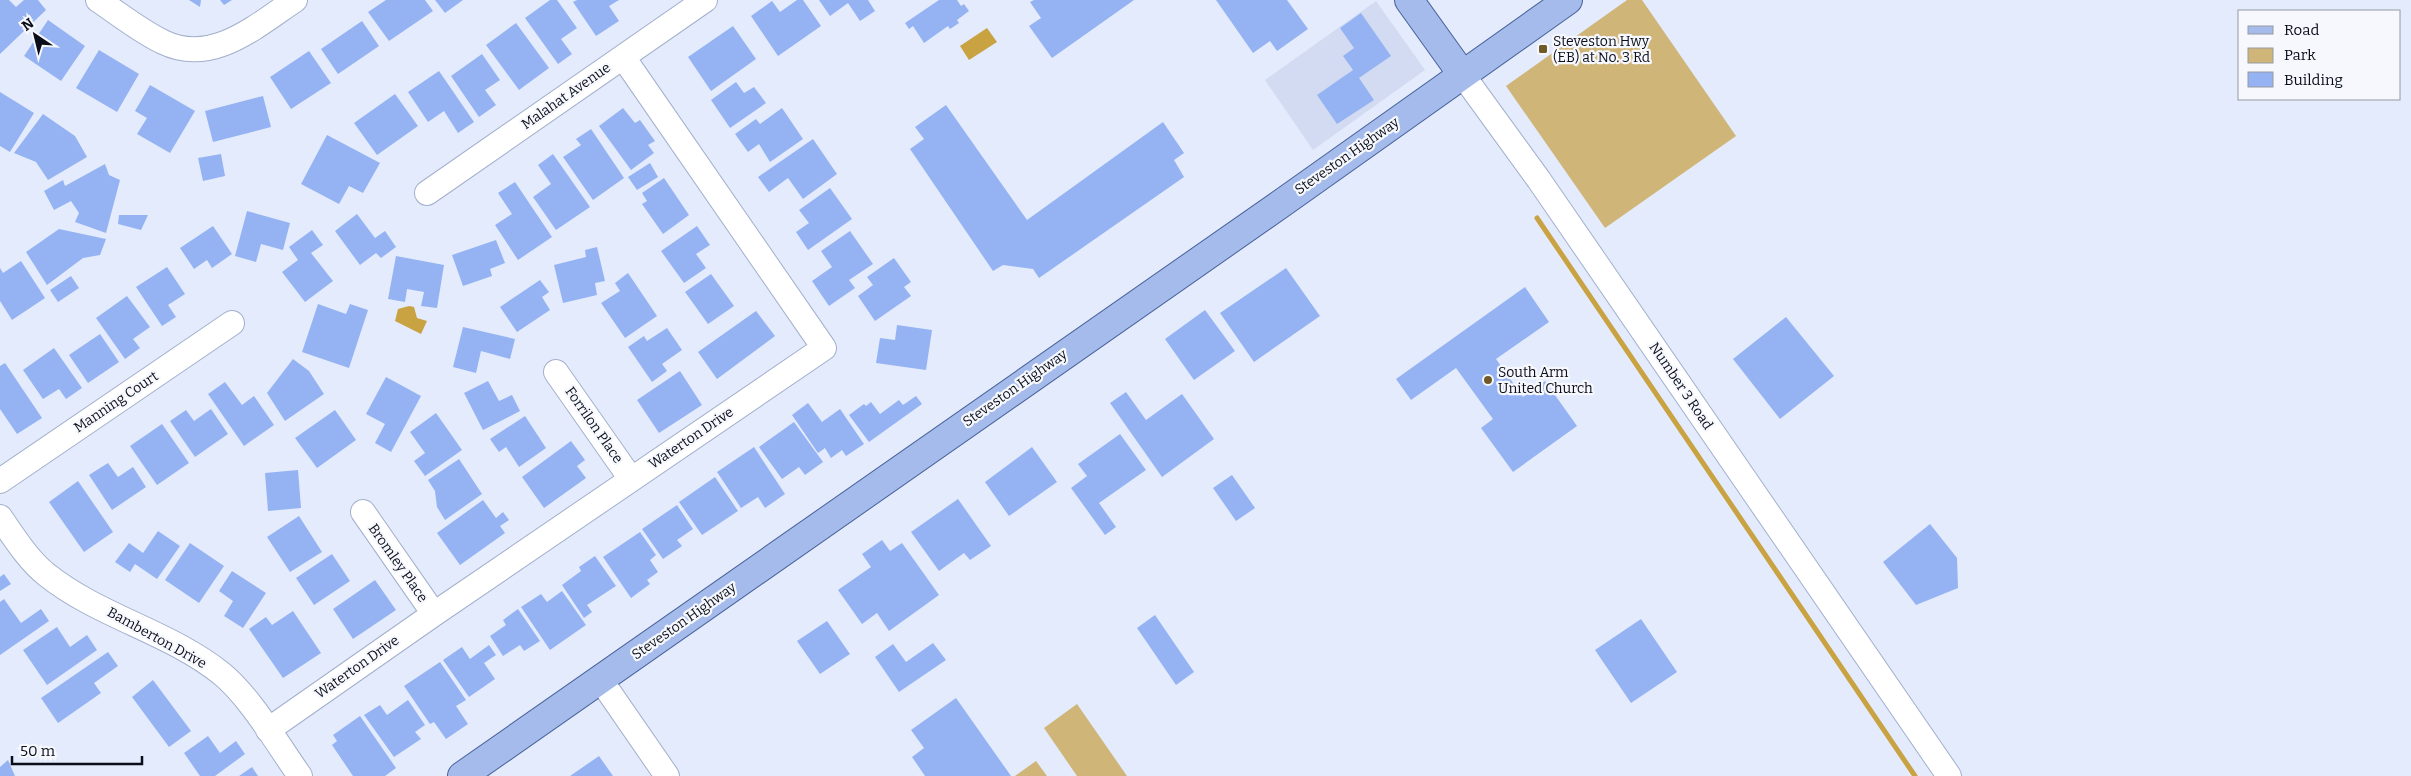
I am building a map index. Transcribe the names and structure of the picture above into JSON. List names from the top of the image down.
{
  "streets": {
    "main road": ["Steveston Highway", "Number 3 Road"],
    "street": [
      "Malahat Avenue",
      "Manning Court",
      "Forrilon Place",
      "Waterton Drive",
      "Bromley Place",
      "Bamberton Drive"
    ]
  },
  "crossings": [
    ["Malahat Avenue", "Waterton Drive"],
    ["Steveston Highway", "Number 3 Road"],
    ["Forrilon Place", "Waterton Drive"],
    ["Waterton Drive", "Bromley Place"],
    ["Waterton Drive", "Bamberton Drive"]
  ],
  "places": {
    "transit": ["Steveston Hwy (EB) at No. 3 Rd"],
    "other": ["South Arm United Church"]
  },
  "legend": ["Road", "Park", "Building"],
  "scale_bar": "50 m",
  "north": "top left"
}
